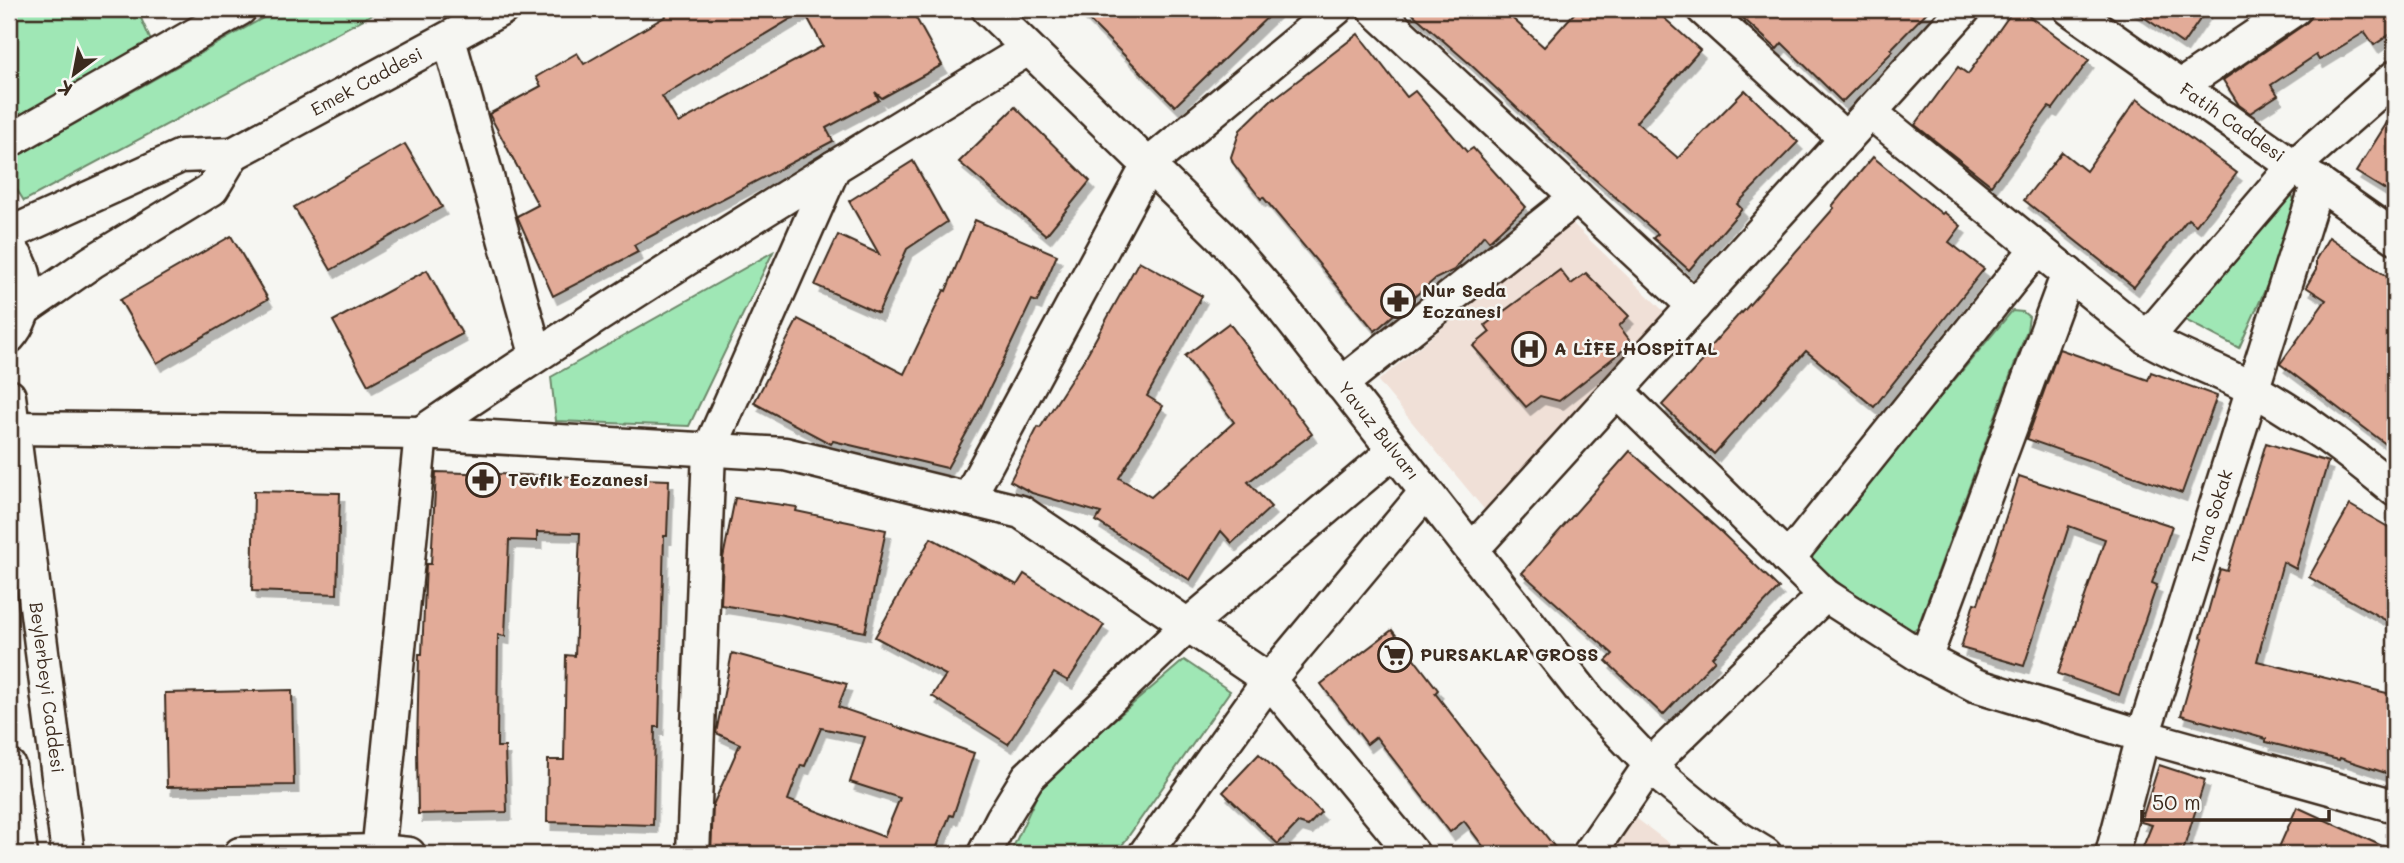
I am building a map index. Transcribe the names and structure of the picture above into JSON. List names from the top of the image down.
{
  "streets": {
    "street": [
      "Emek Caddesi",
      "Fatih Caddesi",
      "Yavuz Bulvarı",
      "Tuna Sokak",
      "Beylerbeyi Caddesi"
    ]
  },
  "crossings": [
    ["Fatih Caddesi", "Tuna Sokak"]
  ],
  "places": {
    "pharmacy": ["Nur Seda Eczanesi", "Tevfik Eczanesi"],
    "hospital": ["A LİFE HOSPİTAL"],
    "supermarket": ["PURSAKLAR GROSS"]
  },
  "scale_bar": "50 m",
  "north": "bottom left"
}
